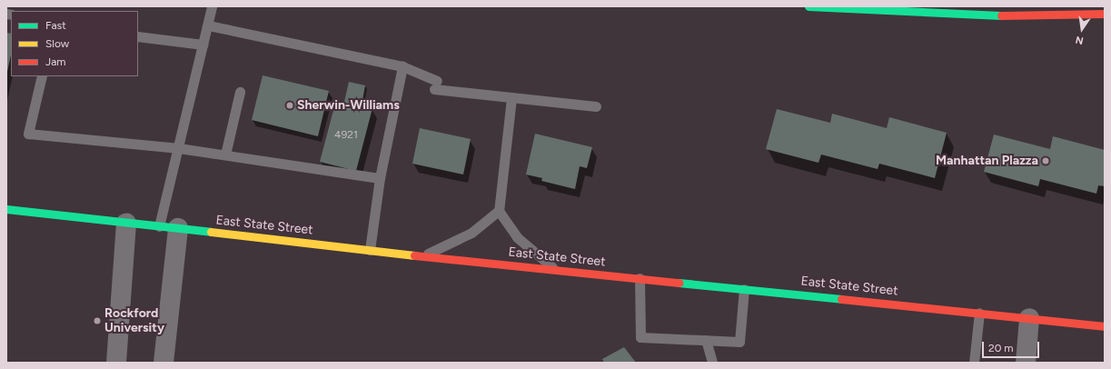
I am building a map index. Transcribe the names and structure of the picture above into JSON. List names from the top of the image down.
{
  "streets": {
    "main road": ["East State Street"]
  },
  "places": ["Sherwin-Williams", "Manhattan Plazza", "Rockford University"],
  "house_numbers": ["4921"],
  "legend": ["Fast", "Slow", "Jam"],
  "scale_bar": "20 m",
  "north": "bottom"
}
